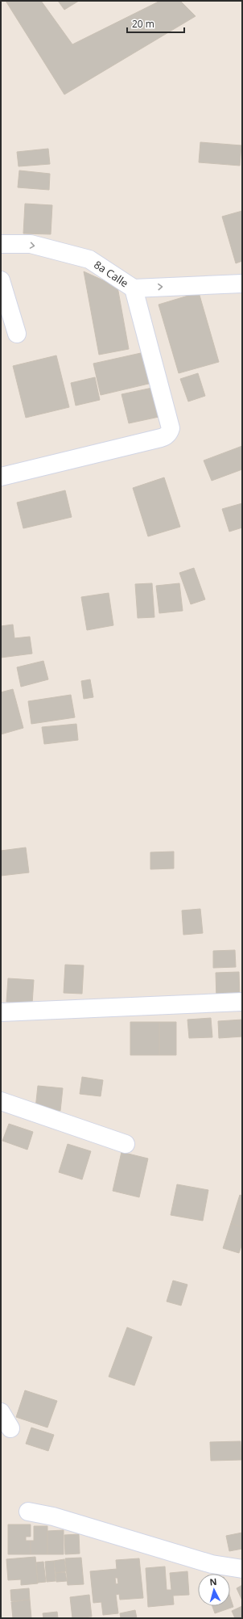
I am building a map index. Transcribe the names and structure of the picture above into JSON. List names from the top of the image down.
{
  "streets": {
    "street": ["8a Calle"]
  },
  "one_way": ["8a Calle"],
  "scale_bar": "20 m",
  "north": "top"
}
